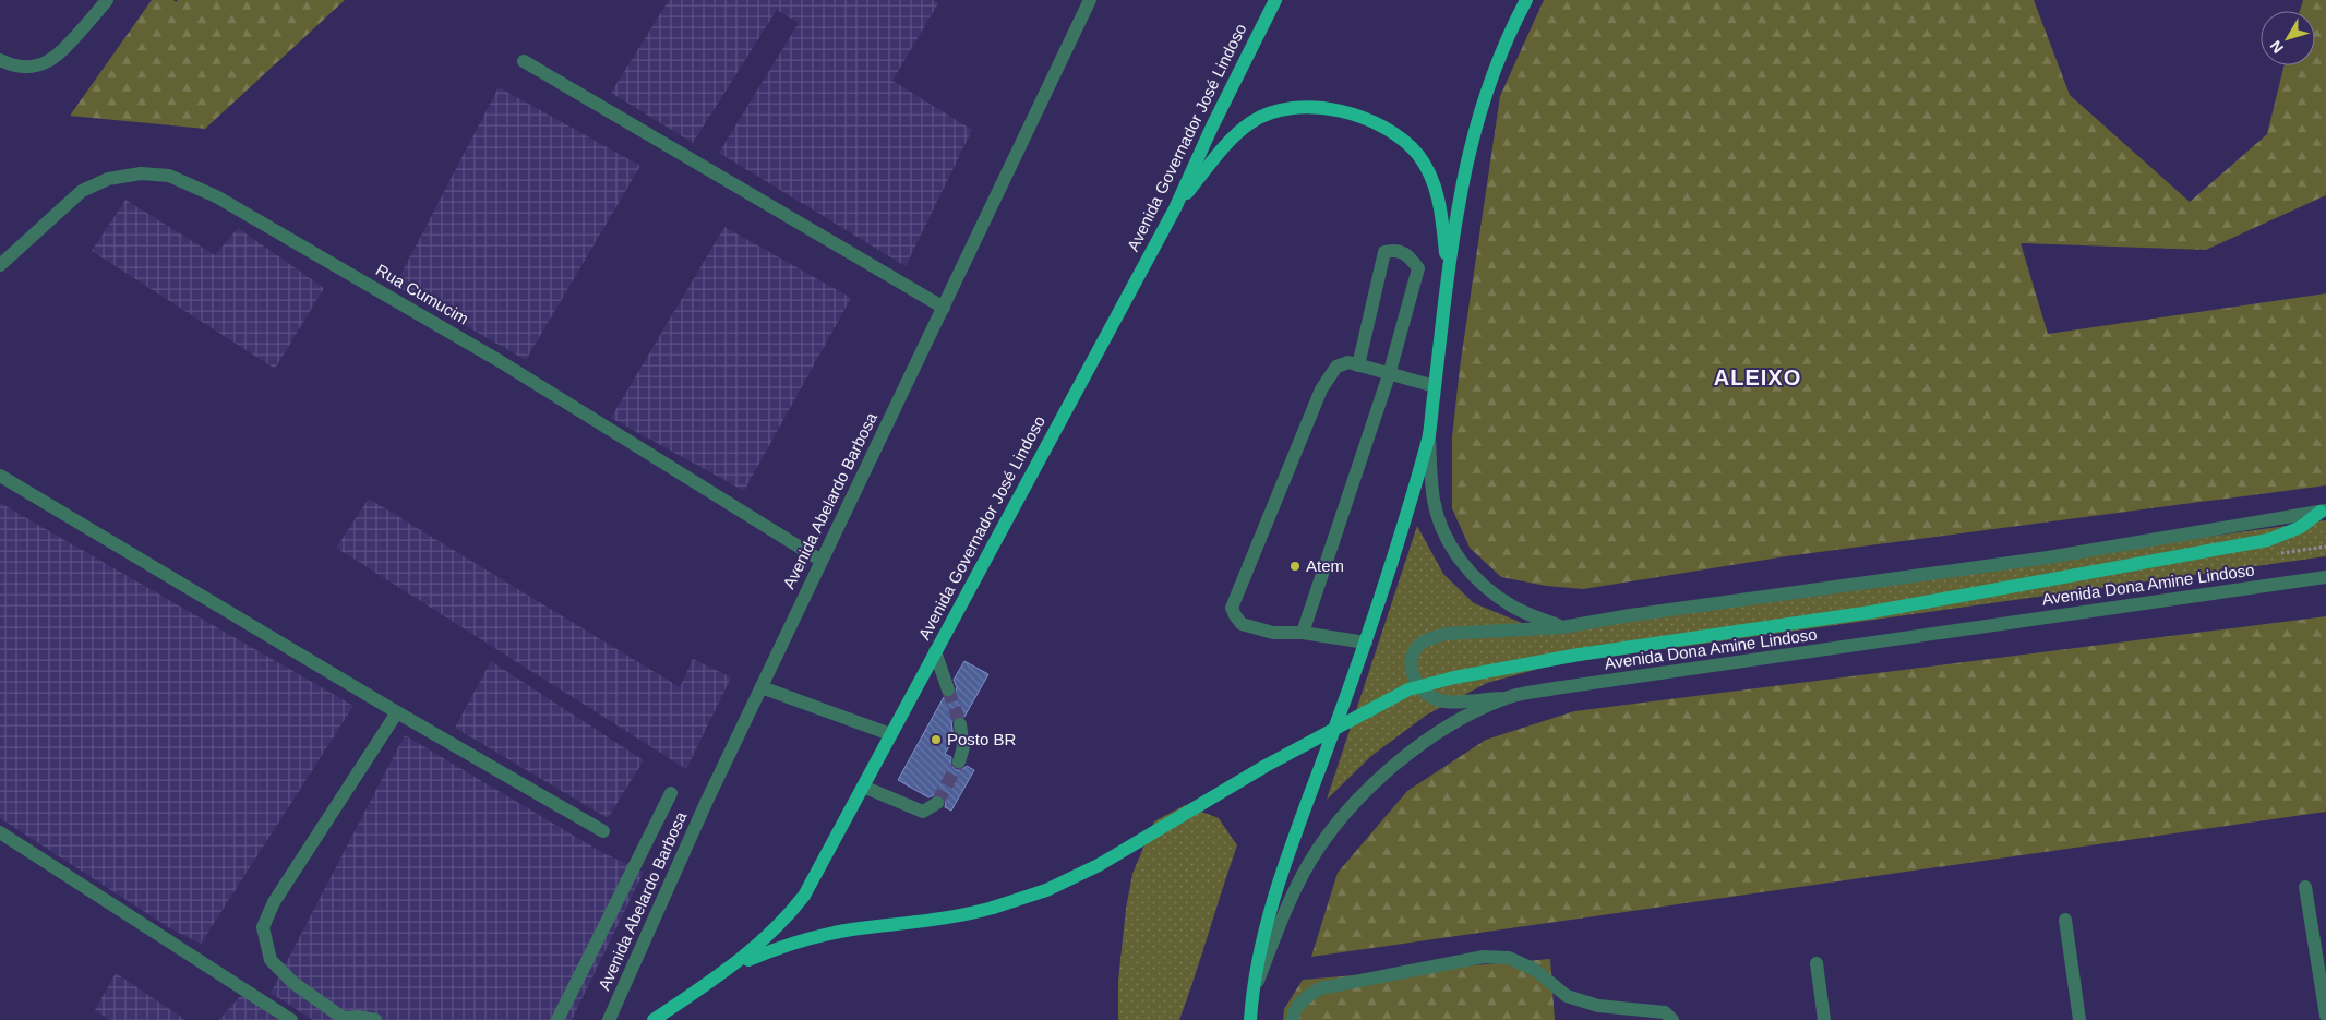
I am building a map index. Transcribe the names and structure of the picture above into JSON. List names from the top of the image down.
{
  "streets": {
    "main road": ["Avenida Governador José Lindoso"],
    "street": ["Rua Cumucim", "Avenida Abelardo Barbosa", "Avenida Dona Amine Lindoso"]
  },
  "crossings": [
    ["Rua Cumucim", "Avenida Abelardo Barbosa"]
  ],
  "districts": ["ALEIXO"],
  "places": ["Atem", "Posto BR"],
  "north": "bottom left"
}
